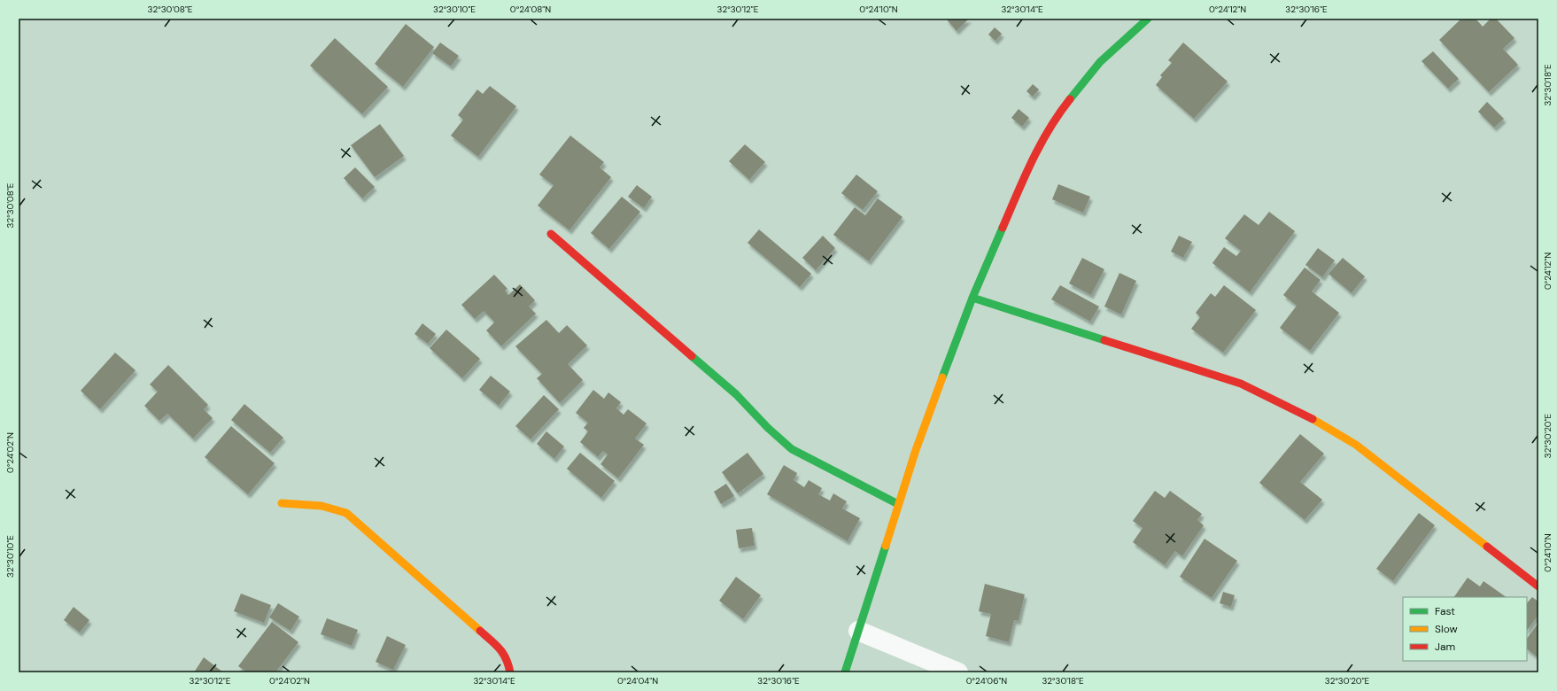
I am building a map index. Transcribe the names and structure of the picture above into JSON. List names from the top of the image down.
{
  "legend": ["Fast", "Slow", "Jam"],
  "coordinates": [
    "32°30'08\"E",
    "32°30'10\"E",
    "0°24'08\"N",
    "32°30'12\"E",
    "0°24'10\"N",
    "32°30'14\"E",
    "0°24'12\"N",
    "32°30'16\"E",
    "32°30'18\"E",
    "32°30'20\"E",
    "0°24'02\"N",
    "0°24'04\"N",
    "0°24'06\"N"
  ]
}
